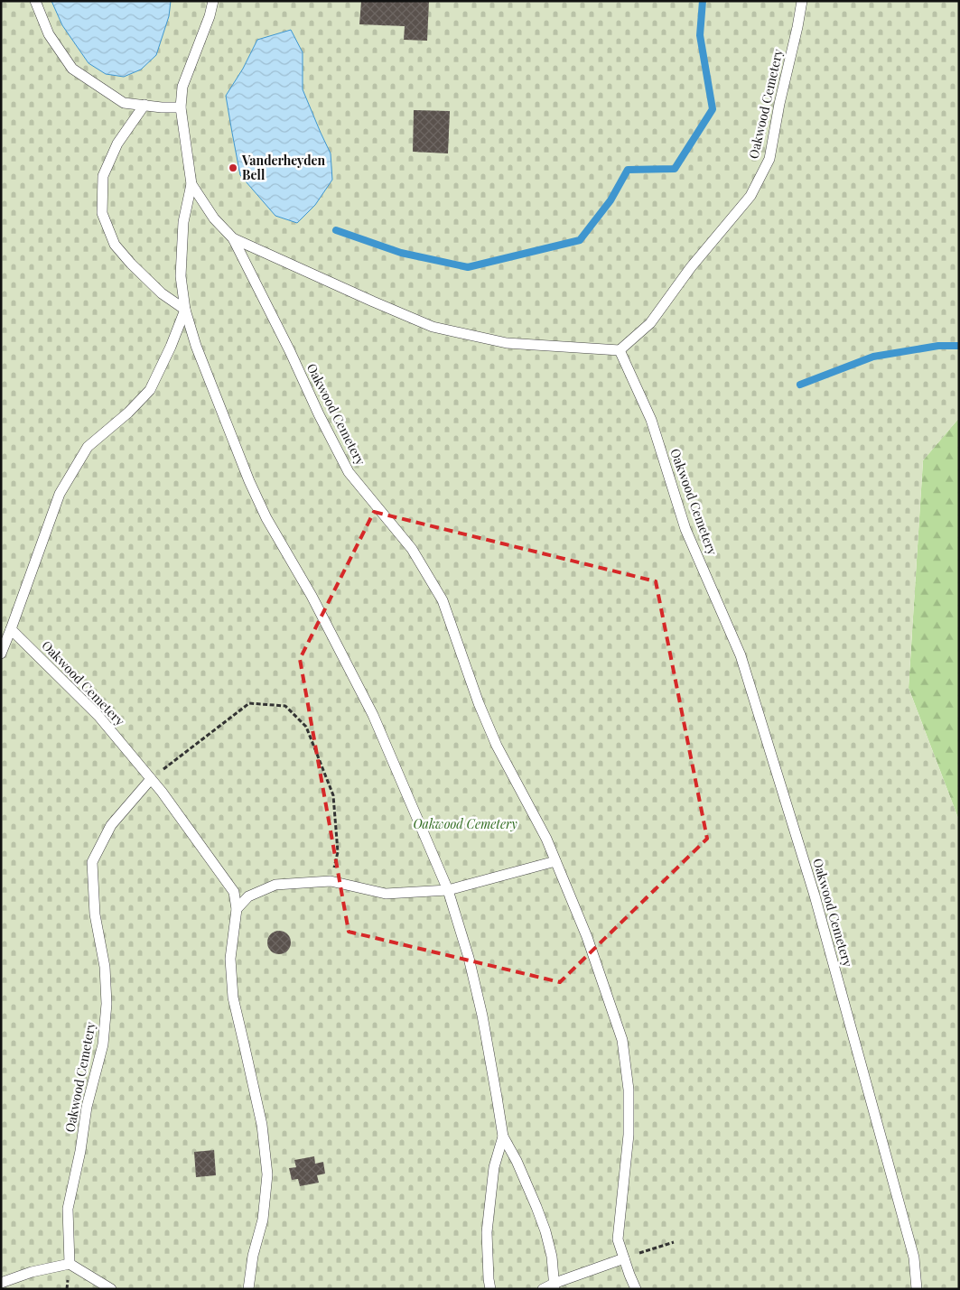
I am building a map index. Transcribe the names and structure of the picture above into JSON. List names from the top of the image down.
{
  "streets": {
    "lane": ["Oakwood Cemetery"]
  },
  "parks": ["Oakwood Cemetery"],
  "places": ["Vanderheyden Bell"]
}
